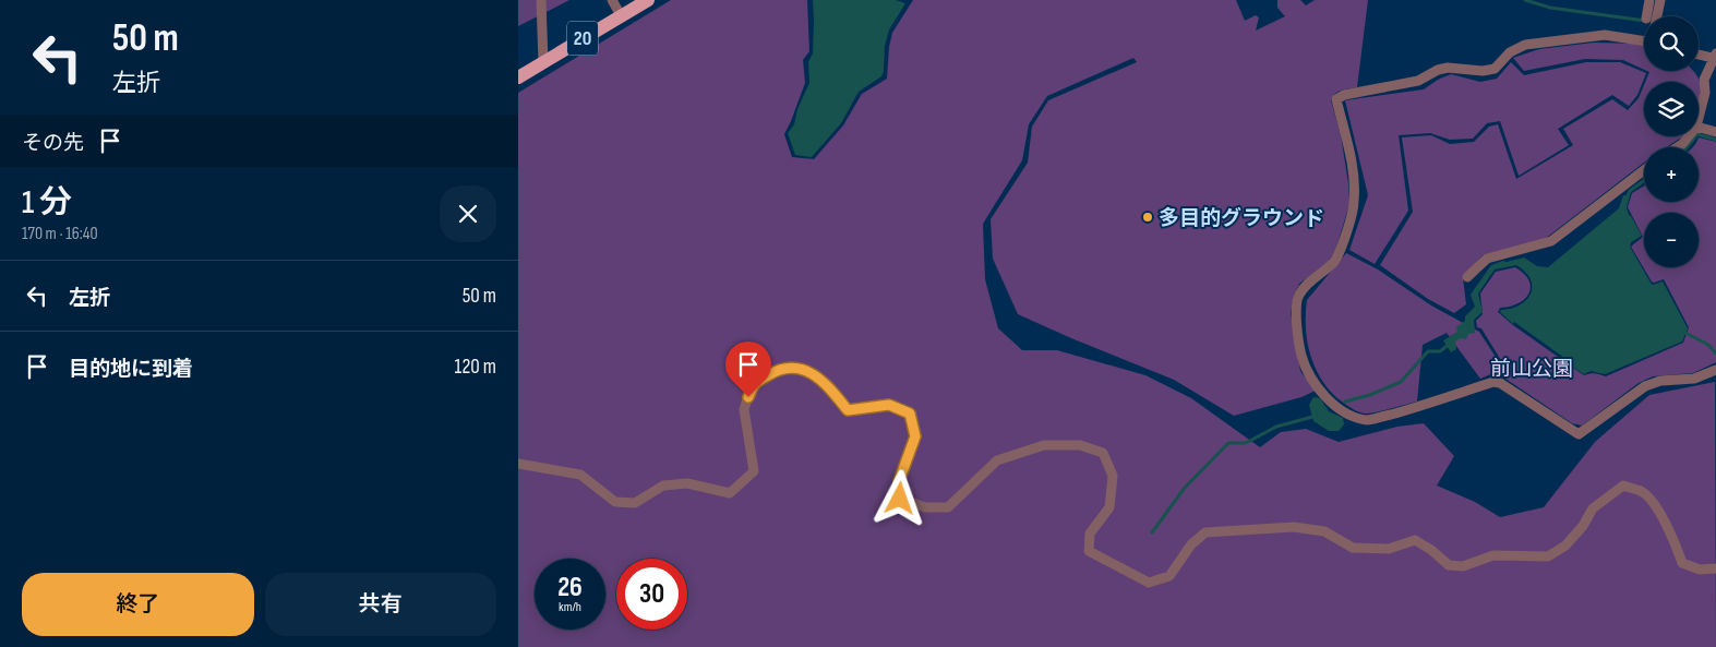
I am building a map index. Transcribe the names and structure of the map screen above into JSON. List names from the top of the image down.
{
  "streets": {
    "main road": ["20"]
  },
  "parks": ["前山公園"],
  "places": ["多目的グラウンド"],
  "page": {
    "turn": ["50 m", "左折"],
    "map_buttons": ["+", "−"],
    "then": "その先",
    "heading": ["1 分", "170 m · 16:40"],
    "list": [
      {
        "name": "左折",
        "value": "50 m"
      },
      {
        "name": "目的地に到着",
        "value": "120 m"
      }
    ],
    "speed": "26 km/h",
    "limit": "30",
    "buttons": ["終了", "共有"]
  }
}
